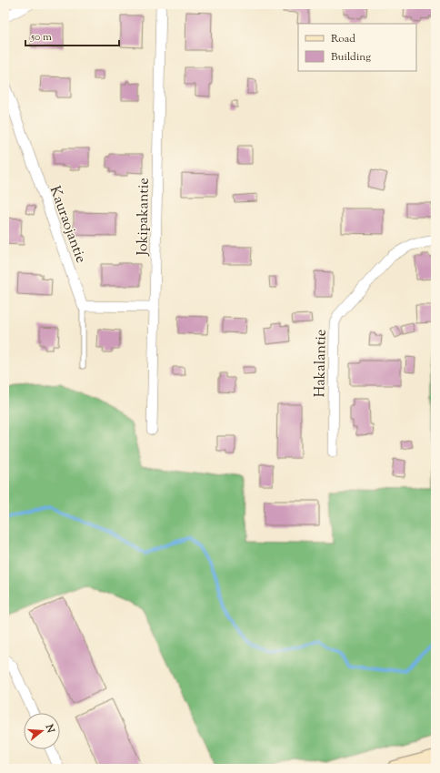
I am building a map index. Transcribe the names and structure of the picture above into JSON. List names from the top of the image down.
{
  "streets": {
    "street": ["Jokipakantie", "Kauraojantie", "Hakalantie"]
  },
  "legend": ["Road", "Building"],
  "scale_bar": "50 m",
  "north": "right"
}
